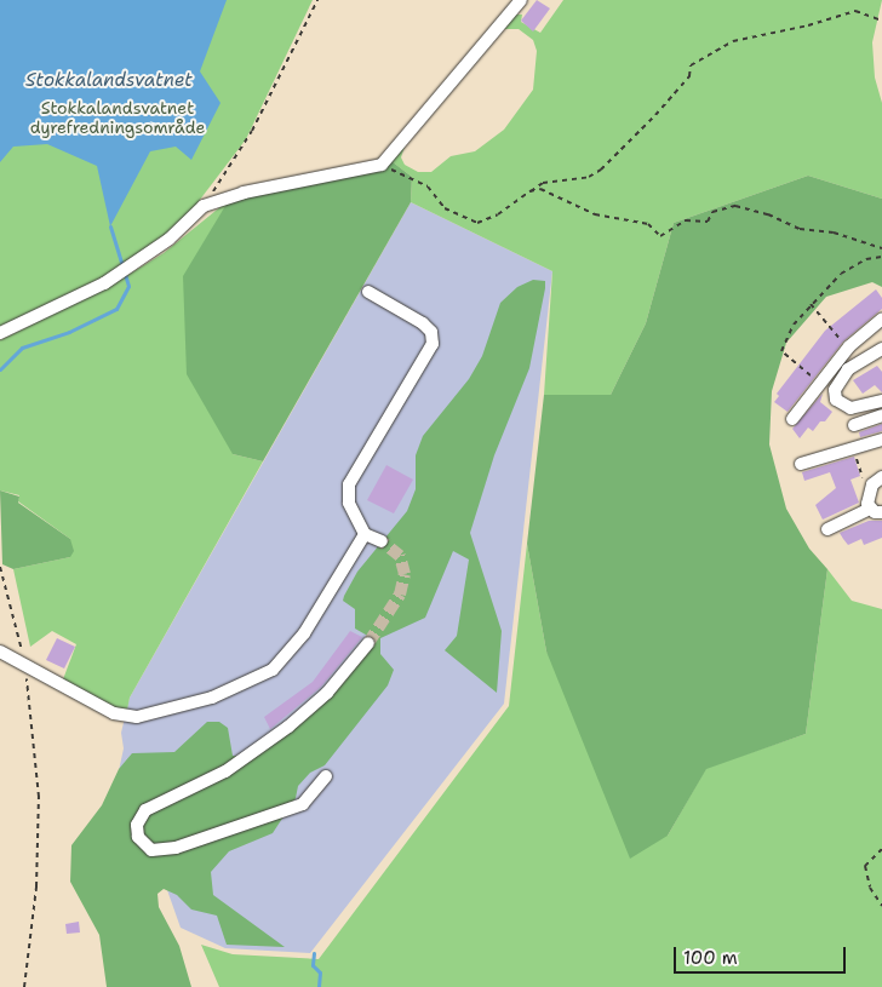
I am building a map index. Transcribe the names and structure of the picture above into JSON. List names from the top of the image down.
{
  "water": ["Stokkalandsvatnet"],
  "parks": ["Stokkalandsvatnet dyrefredningsområde"],
  "scale_bar": "100 m"
}
